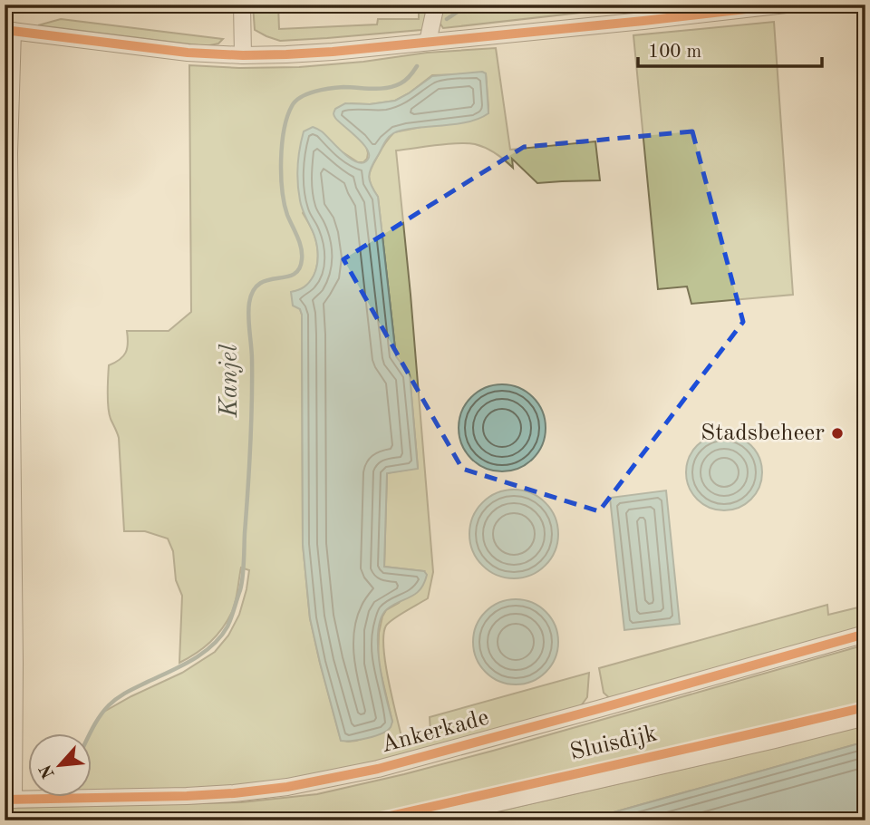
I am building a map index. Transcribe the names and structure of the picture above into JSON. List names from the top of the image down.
{
  "streets": {
    "street": ["Ankerkade", "Sluisdijk"]
  },
  "water": ["Kanjel"],
  "places": ["Stadsbeheer"],
  "scale_bar": "100 m",
  "north": "bottom left"
}
